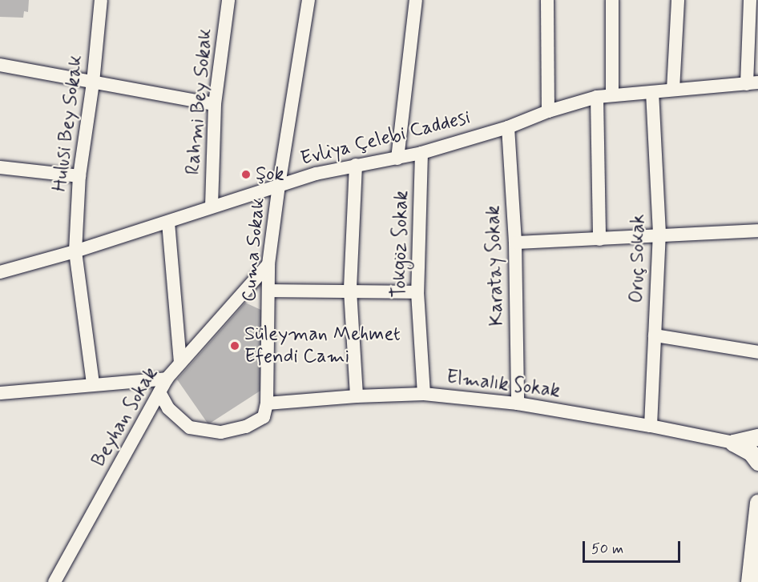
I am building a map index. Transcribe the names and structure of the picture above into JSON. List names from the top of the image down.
{
  "streets": {
    "street": [
      "Rahmi Bey Sokak",
      "Hulusi Bey Sokak",
      "Evliya Çelebi Caddesi",
      "Tokgöz Sokak",
      "Cuma Sokak",
      "Oruç Sokak",
      "Karatay Sokak",
      "Elmalık Sokak",
      "Beyhan Sokak"
    ]
  },
  "crossings": [
    ["Rahmi Bey Sokak", "Evliya Çelebi Caddesi"],
    ["Hulusi Bey Sokak", "Evliya Çelebi Caddesi"],
    ["Evliya Çelebi Caddesi", "Tokgöz Sokak"],
    ["Evliya Çelebi Caddesi", "Cuma Sokak"],
    ["Evliya Çelebi Caddesi", "Oruç Sokak"],
    ["Evliya Çelebi Caddesi", "Karatay Sokak"],
    ["Tokgöz Sokak", "Elmalık Sokak"],
    ["Cuma Sokak", "Elmalık Sokak"],
    ["Cuma Sokak", "Beyhan Sokak"],
    ["Oruç Sokak", "Elmalık Sokak"],
    ["Karatay Sokak", "Elmalık Sokak"]
  ],
  "places": ["Şok", "Süleyman Mehmet Efendi Cami"],
  "scale_bar": "50 m"
}
